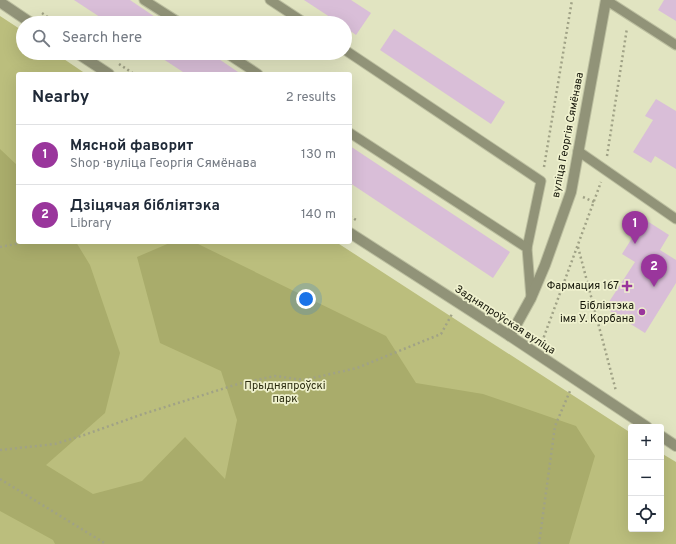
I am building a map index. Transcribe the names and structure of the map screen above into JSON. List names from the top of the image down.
{
  "streets": {
    "street": ["вуліца Георгія Сямёнава", "Задняпроўская вуліца"]
  },
  "crossings": [
    ["вуліца Георгія Сямёнава", "Задняпроўская вуліца"]
  ],
  "parks": ["Прыдняпроўскі парк"],
  "places": {
    "health": ["Фармация 167"],
    "other": ["Бібліятэка імя У. Корбана"]
  },
  "page": {
    "search": "Search here",
    "heading": ["Nearby", "2 results"],
    "list": [
      {
        "mark": "1",
        "name": "Мясной фаворит",
        "note": "Shop · вуліца Георгія Сямёнава",
        "value": "130 m"
      },
      {
        "mark": "2",
        "name": "Дзіцячая бібліятэка",
        "note": "Library",
        "value": "140 m"
      }
    ],
    "pins": ["1", "2"],
    "map_buttons": ["+", "−"]
  }
}
